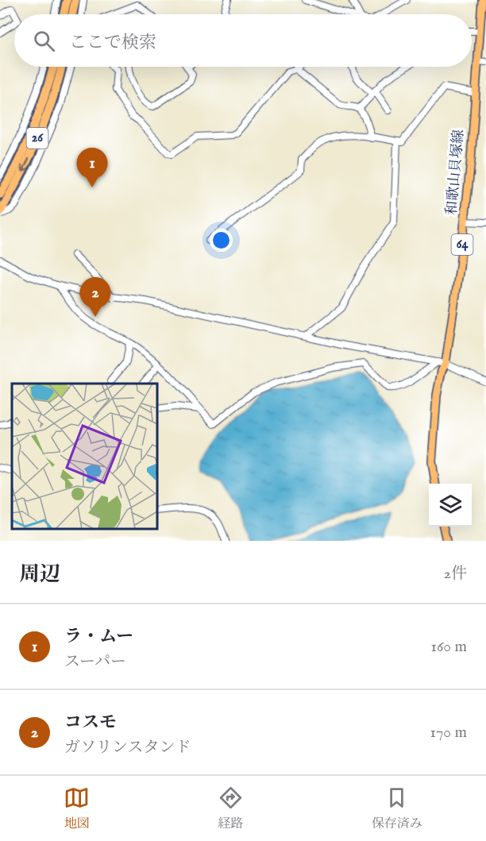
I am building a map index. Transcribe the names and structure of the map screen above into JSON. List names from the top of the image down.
{
  "streets": {
    "highway": ["26"],
    "main road": ["和歌山貝塚線", "64"]
  },
  "page": {
    "search": "ここで検索",
    "pins": ["1", "2"],
    "heading": ["周辺", "2件"],
    "list": [
      {
        "mark": "1",
        "name": "ラ・ムー",
        "note": "スーパー",
        "value": "160 m"
      },
      {
        "mark": "2",
        "name": "コスモ",
        "note": "ガソリンスタンド",
        "value": "170 m"
      }
    ],
    "nav": ["地図", "経路", "保存済み"]
  }
}
